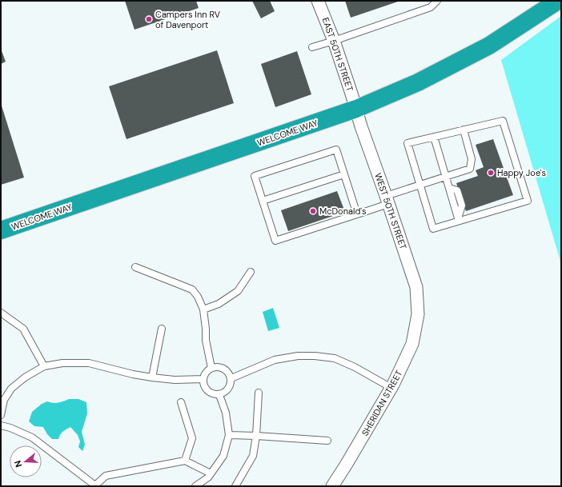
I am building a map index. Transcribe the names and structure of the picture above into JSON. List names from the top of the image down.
{
  "streets": {
    "highway": ["WELCOME WAY"],
    "street": ["EAST 50TH STREET", "WEST 50TH STREET", "SHERIDAN STREET"]
  },
  "crossings": [
    ["EAST 50TH STREET", "WELCOME WAY"],
    ["EAST 50TH STREET", "WEST 50TH STREET"],
    ["WELCOME WAY", "WEST 50TH STREET"],
    ["WEST 50TH STREET", "SHERIDAN STREET"]
  ],
  "places": ["Campers Inn RV of Davenport", "Happy Joe's", "McDonald's"],
  "north": "left"
}
